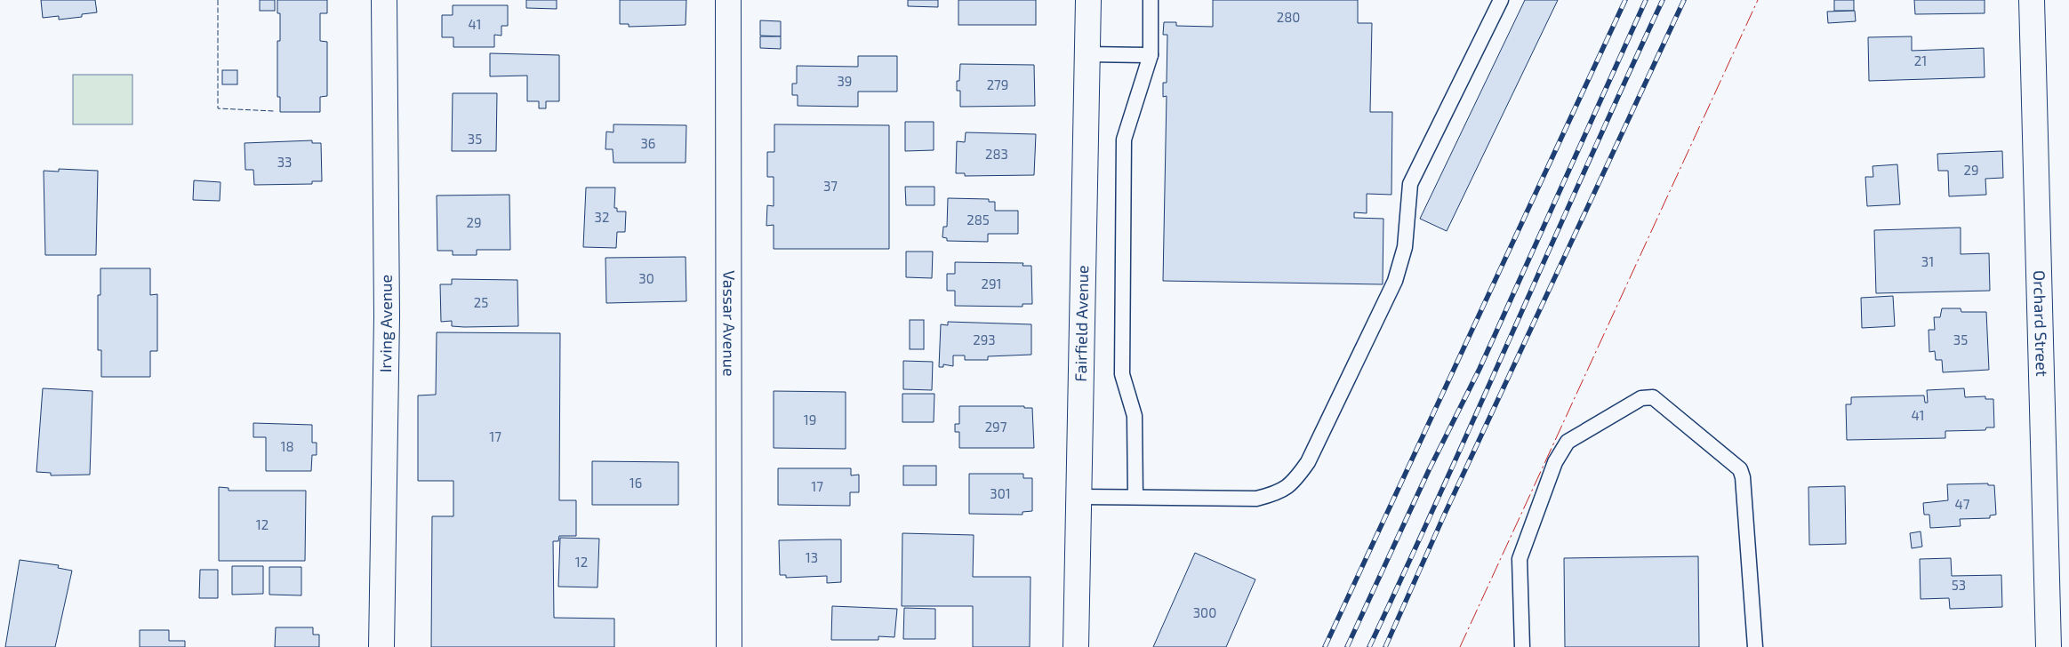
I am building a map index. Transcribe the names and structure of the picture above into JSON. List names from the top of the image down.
{
  "streets": {
    "street": [
      "Irving Avenue",
      "Vassar Avenue",
      "Fairfield Avenue",
      "Orchard Street"
    ]
  },
  "house_numbers": [
    "280",
    "41",
    "21",
    "39",
    "279",
    "35",
    "36",
    "283",
    "33",
    "29",
    "37",
    "32",
    "285",
    "29",
    "31",
    "30",
    "291",
    "25",
    "293",
    "35",
    "41",
    "19",
    "297",
    "17",
    "18",
    "16",
    "17",
    "301",
    "47",
    "12",
    "13",
    "12",
    "53",
    "300"
  ]
}
